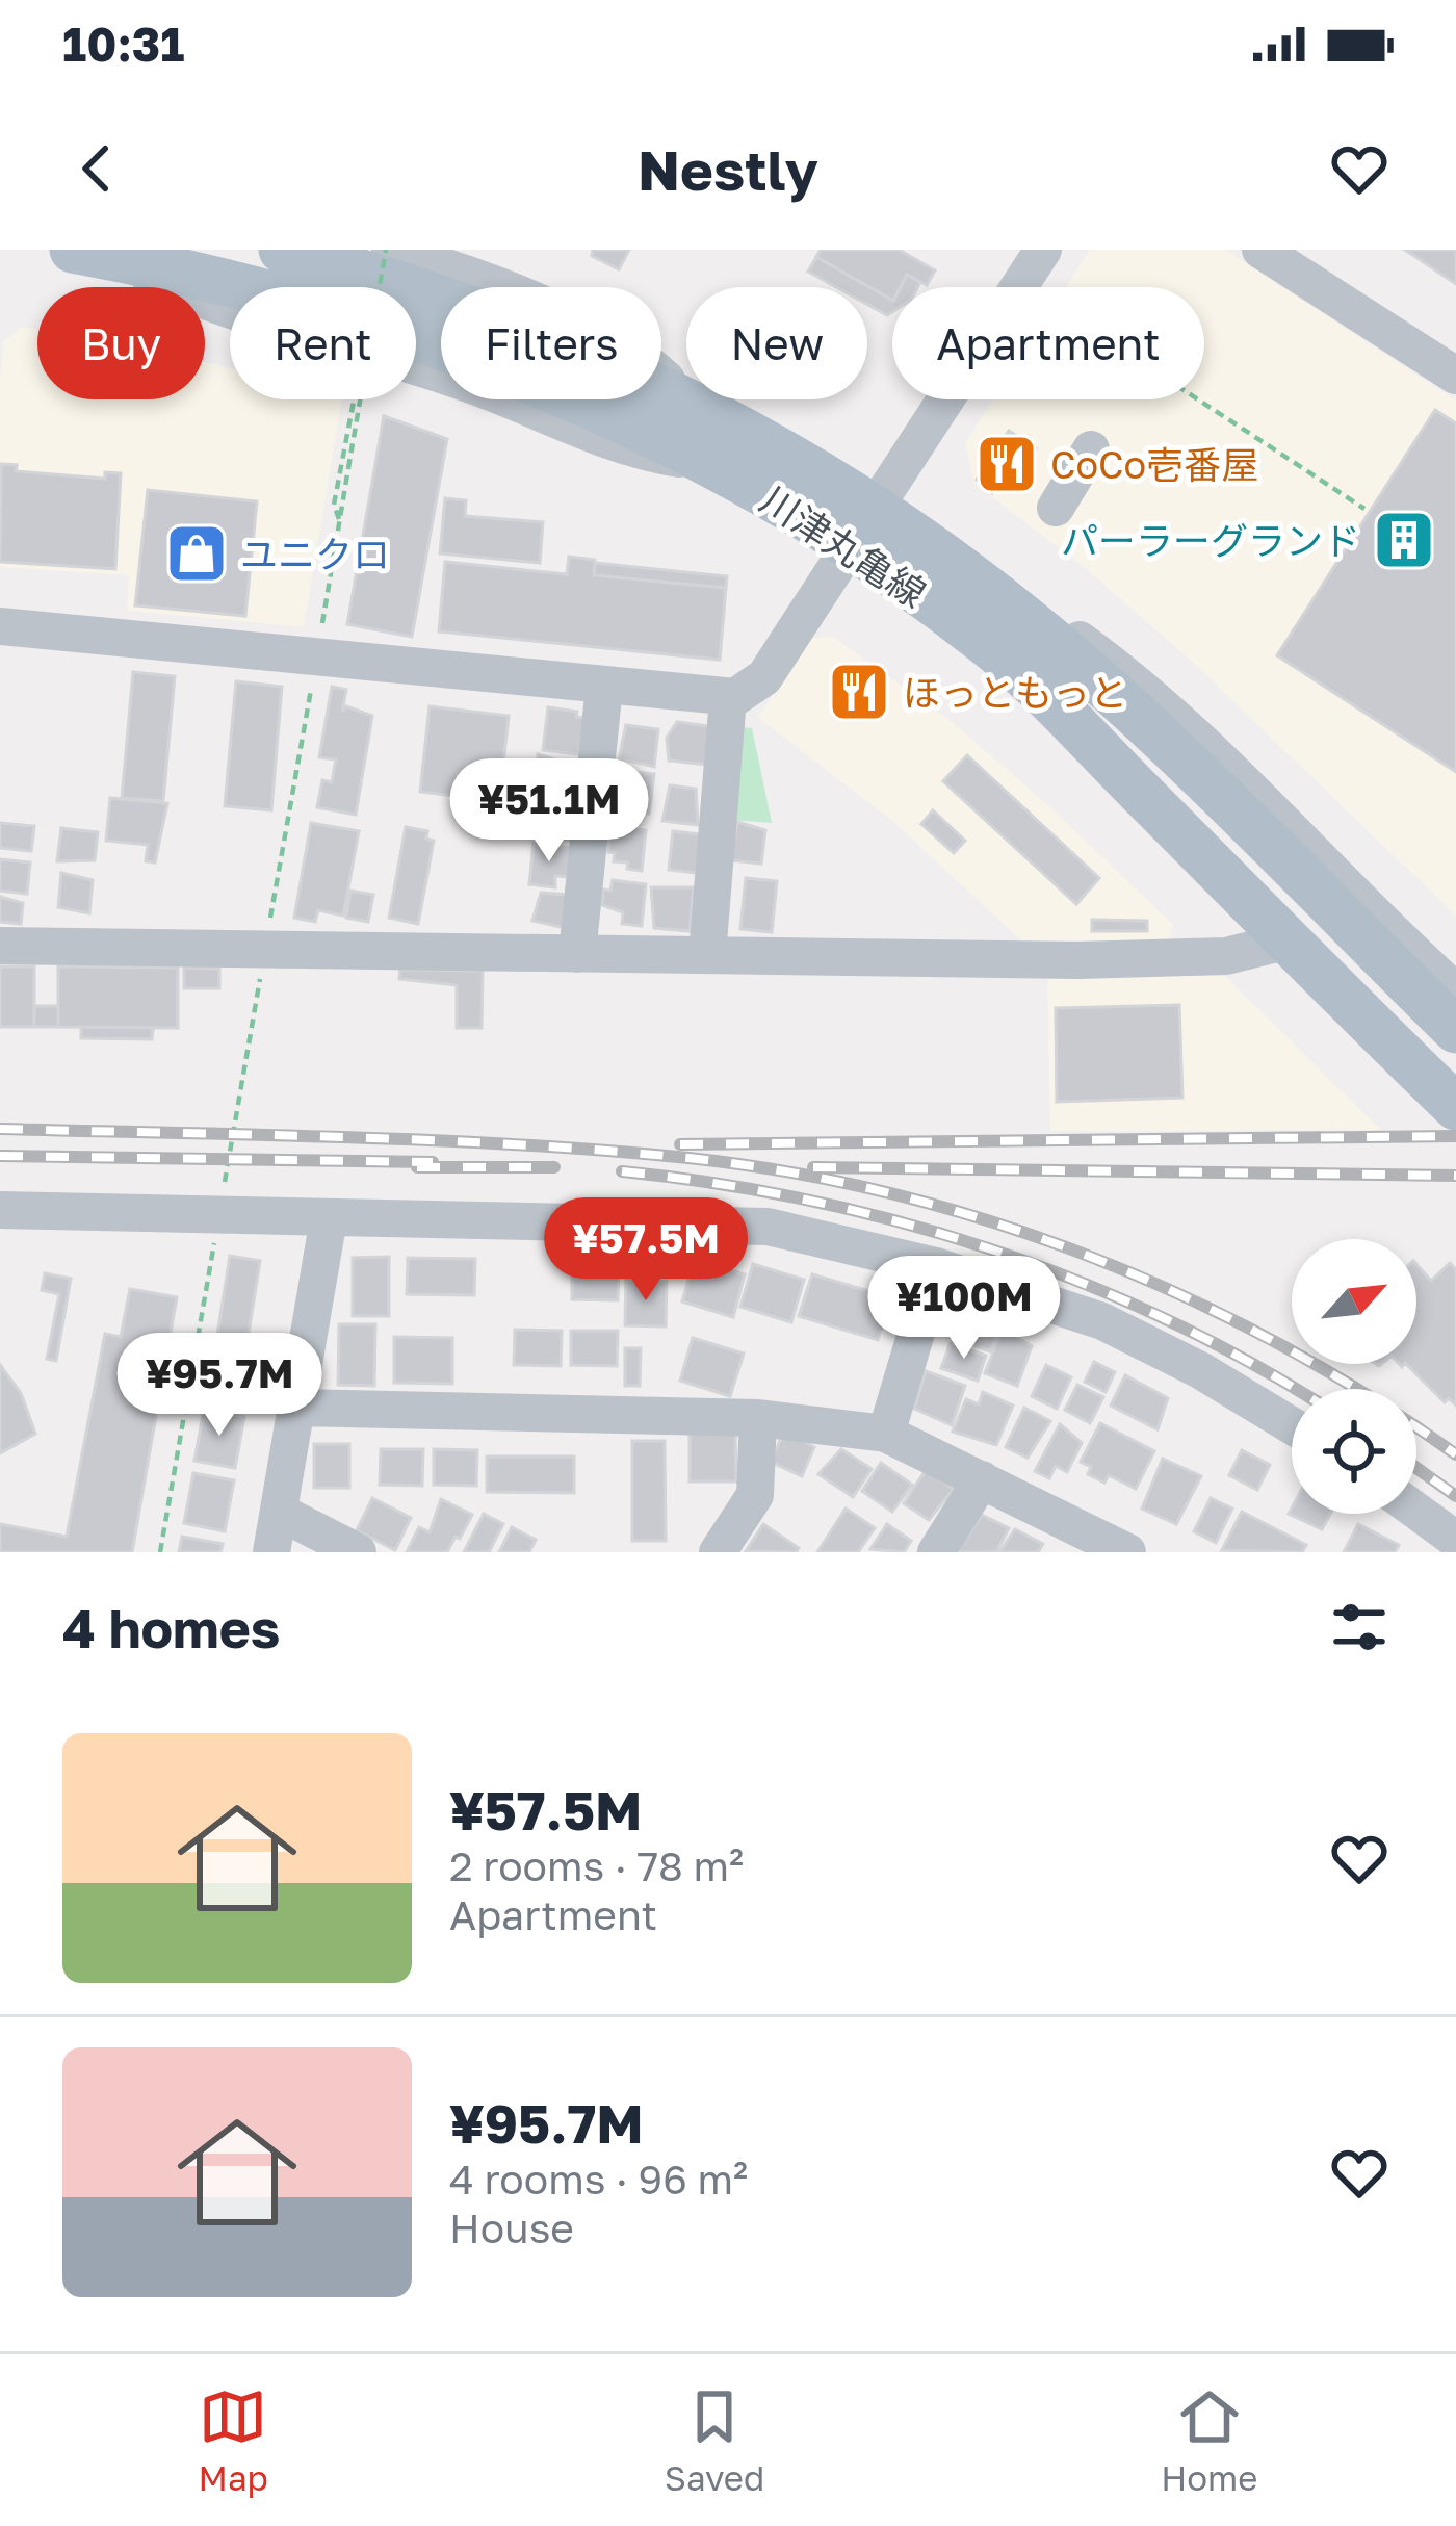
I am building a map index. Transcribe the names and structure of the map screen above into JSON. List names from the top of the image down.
{
  "streets": {
    "main road": ["川津丸亀線"]
  },
  "places": {
    "restaurant": ["CoCo壱番屋", "ほっともっと"],
    "building": ["パーラーグランド"],
    "shop": ["ユニクロ"]
  },
  "north": "top right",
  "page": {
    "status": "10:31",
    "header": "Nestly",
    "chip": [
      "Buy",
      "Rent",
      "Filters",
      "New",
      "Apartment"
    ],
    "price": [
      "¥51.1M",
      "¥57.5M",
      "¥100M",
      "¥95.7M"
    ],
    "heading": "4 homes",
    "list": [
      {
        "name": "¥57.5M",
        "note": "2 rooms · 78 m² · Apartment"
      },
      {
        "name": "¥95.7M",
        "note": "4 rooms · 96 m² · House"
      }
    ],
    "tabs": ["Map", "Saved", "Home"]
  }
}
